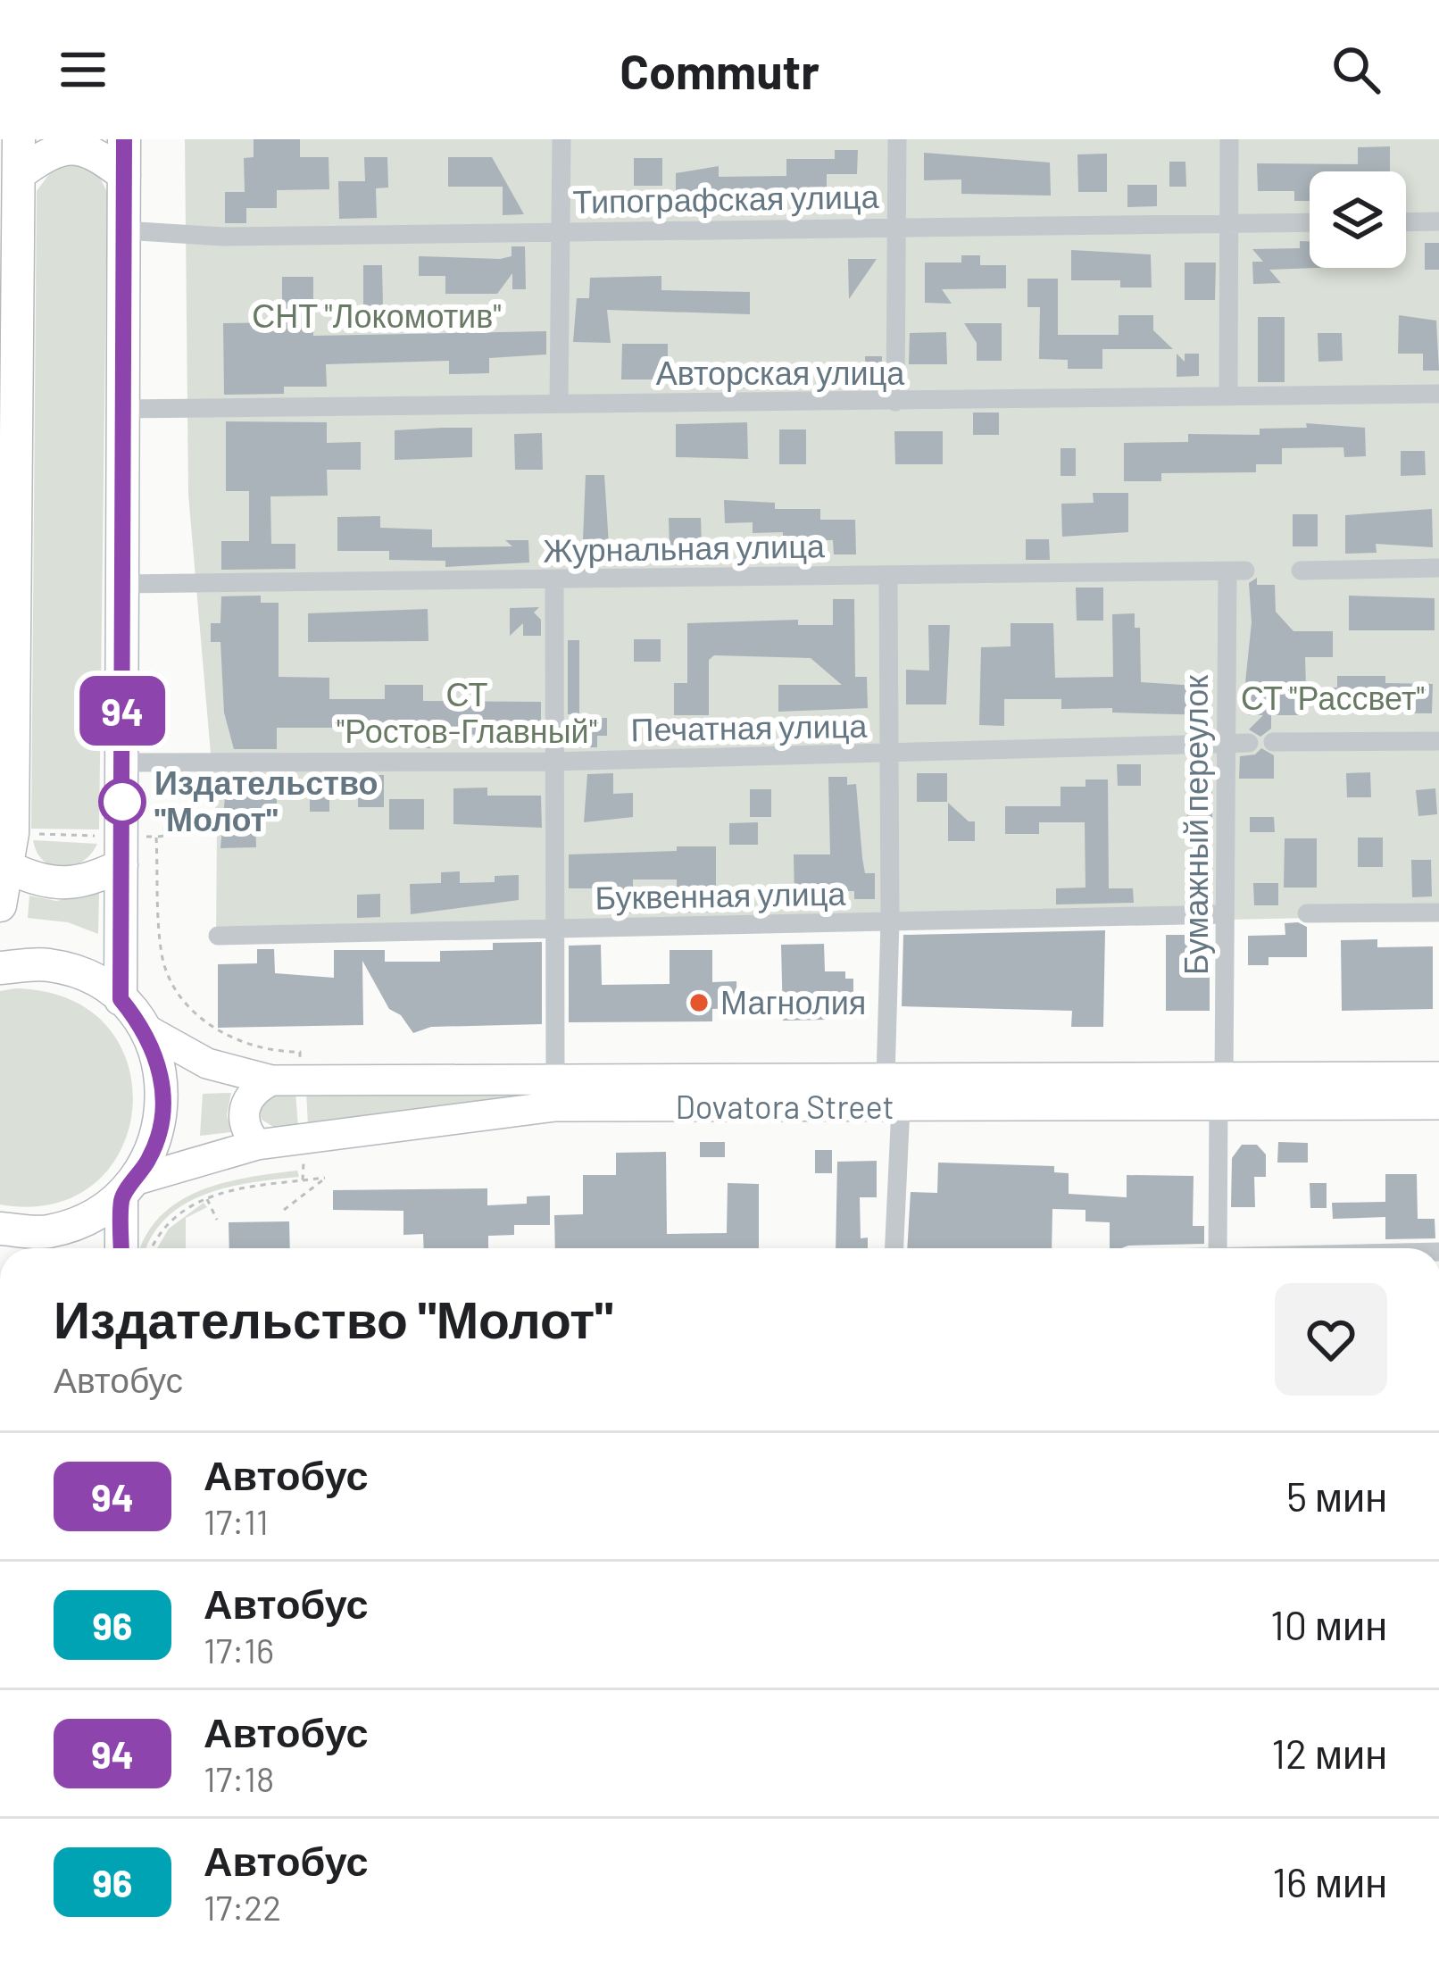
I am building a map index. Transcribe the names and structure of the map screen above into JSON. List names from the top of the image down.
{
  "streets": {
    "main road": ["Dovatora Street"],
    "street": [
      "Типографская улица",
      "Авторская улица",
      "Журнальная улица",
      "Печатная улица",
      "Бумажный переулок",
      "Буквенная улица"
    ]
  },
  "crossings": [
    ["Журнальная улица", "Бумажный переулок"],
    ["Печатная улица", "Бумажный переулок"],
    ["Бумажный переулок", "Буквенная улица"],
    ["Бумажный переулок", "Dovatora Street"]
  ],
  "parks": ["СНТ \"Локомотив\"", "СТ \"Ростов-Главный\"", "СТ \"Рассвет\""],
  "places": ["Издательство \"Молот\"", "Магнолия"],
  "lines": ["bus line 94"],
  "page": {
    "header": "Commutr",
    "on_map": "94",
    "heading": ["Издательство \"Молот\"", "Автобус"],
    "list": [
      {
        "mark": "94",
        "name": "Автобус",
        "note": "17:11",
        "value": "5 мин"
      },
      {
        "mark": "96",
        "name": "Автобус",
        "note": "17:16",
        "value": "10 мин"
      },
      {
        "mark": "94",
        "name": "Автобус",
        "note": "17:18",
        "value": "12 мин"
      },
      {
        "mark": "96",
        "name": "Автобус",
        "note": "17:22",
        "value": "16 мин"
      }
    ]
  }
}
